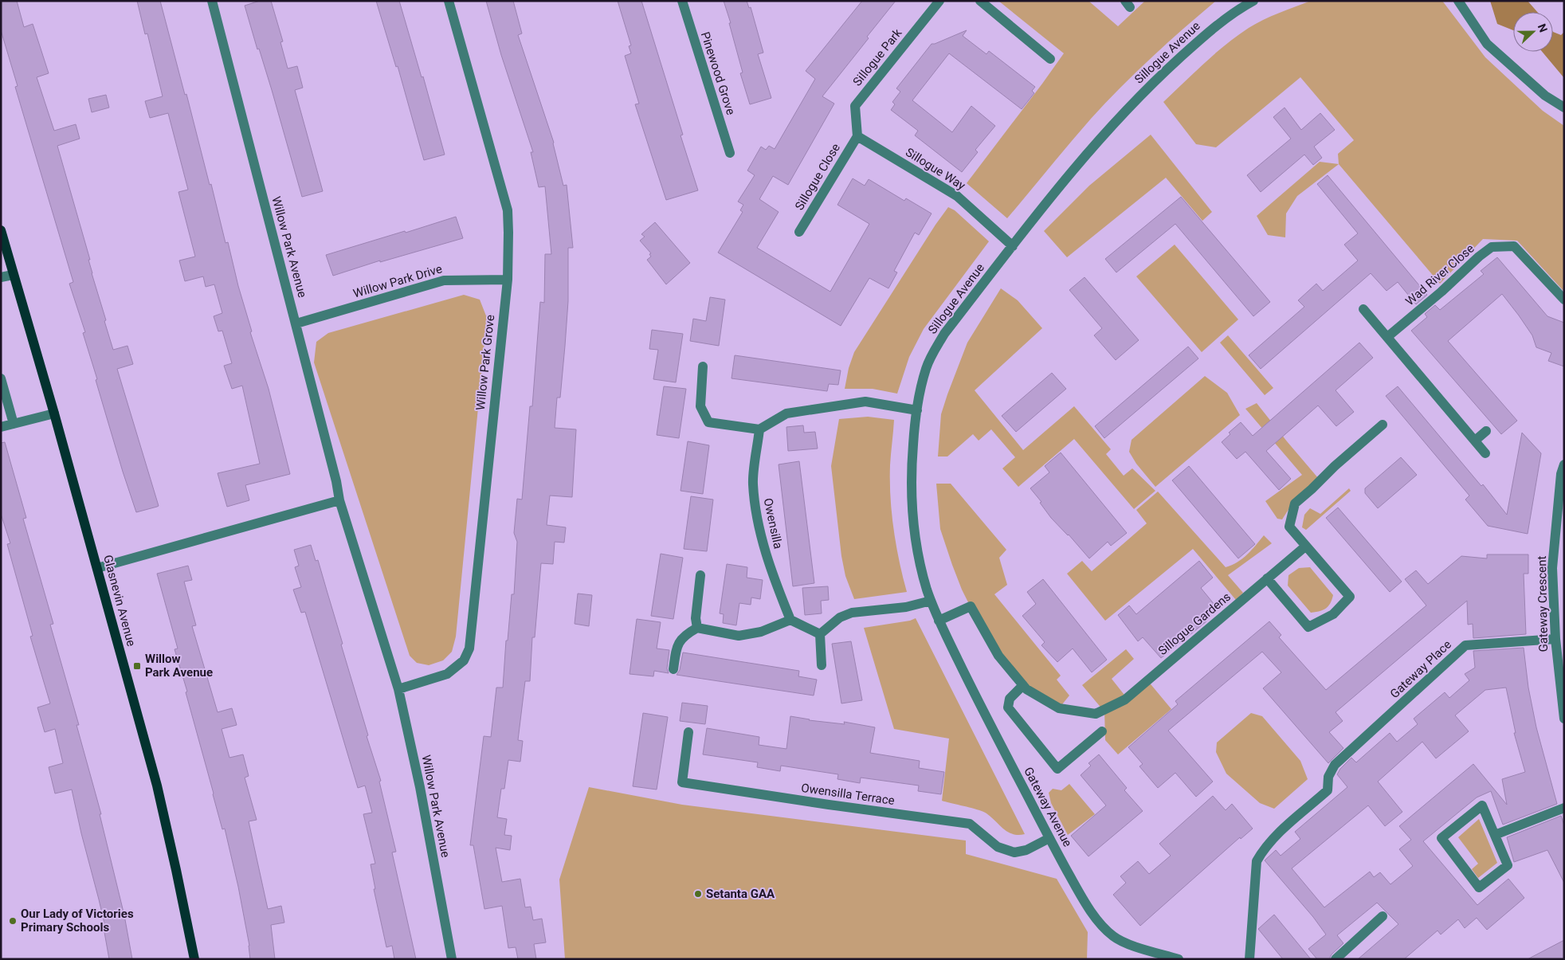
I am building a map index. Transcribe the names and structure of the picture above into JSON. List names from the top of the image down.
{
  "streets": {
    "main road": ["Glasnevin Avenue"],
    "street": [
      "Sillogue Avenue",
      "Sillogue Park",
      "Pinewood Grove",
      "Sillogue Way",
      "Sillogue Close",
      "Willow Park Avenue",
      "Wad River Close",
      "Willow Park Drive",
      "Willow Park Grove",
      "Owensilla",
      "Gateway Crescent",
      "Sillogue Gardens",
      "Gateway Place",
      "Owensilla Terrace",
      "Gateway Avenue"
    ]
  },
  "crossings": [
    ["Sillogue Avenue", "Sillogue Way"],
    ["Sillogue Avenue", "Gateway Avenue"],
    ["Sillogue Park", "Sillogue Way"],
    ["Sillogue Park", "Sillogue Close"],
    ["Sillogue Way", "Sillogue Close"],
    ["Willow Park Avenue", "Willow Park Drive"],
    ["Willow Park Avenue", "Willow Park Grove"],
    ["Willow Park Drive", "Willow Park Grove"],
    ["Gateway Crescent", "Gateway Place"],
    ["Owensilla Terrace", "Gateway Avenue"]
  ],
  "places": {
    "transit": ["Willow Park Avenue"],
    "other": ["Setanta GAA", "Our Lady of Victories Primary Schools"]
  },
  "north": "right"
}
